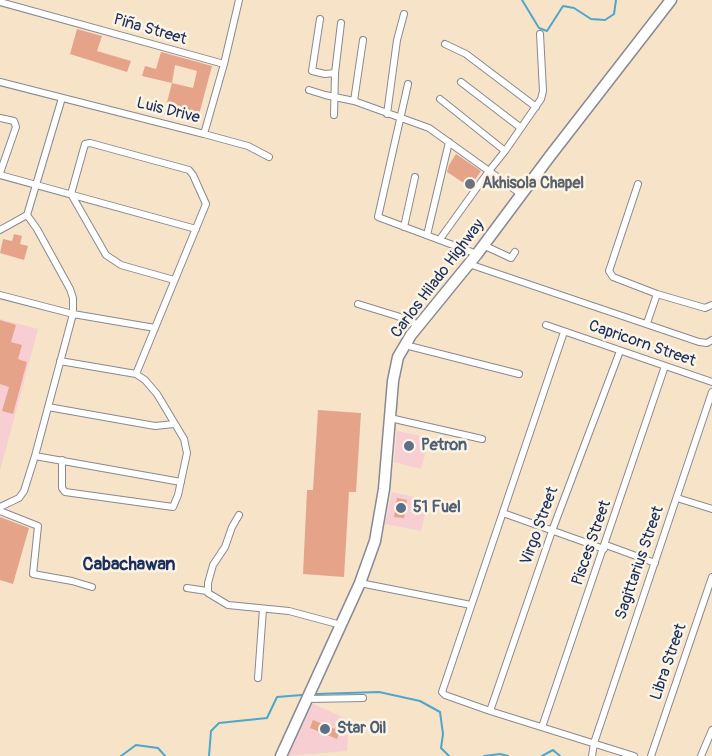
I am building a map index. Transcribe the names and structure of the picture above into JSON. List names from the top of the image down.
{
  "streets": {
    "main road": ["Carlos Hilado Highway"],
    "street": [
      "Piña Street",
      "Luis Drive",
      "Capricorn Street",
      "Virgo Street",
      "Pisces Street",
      "Sagittarius Street",
      "Libra Street"
    ]
  },
  "crossings": [
    ["Piña Street", "Luis Drive"],
    ["Capricorn Street", "Virgo Street"],
    ["Capricorn Street", "Pisces Street"]
  ],
  "districts": ["Cabachawan"],
  "places": [
    "Akhisola Chapel",
    "Petron",
    "51 Fuel",
    "Star Oil"
  ]
}
